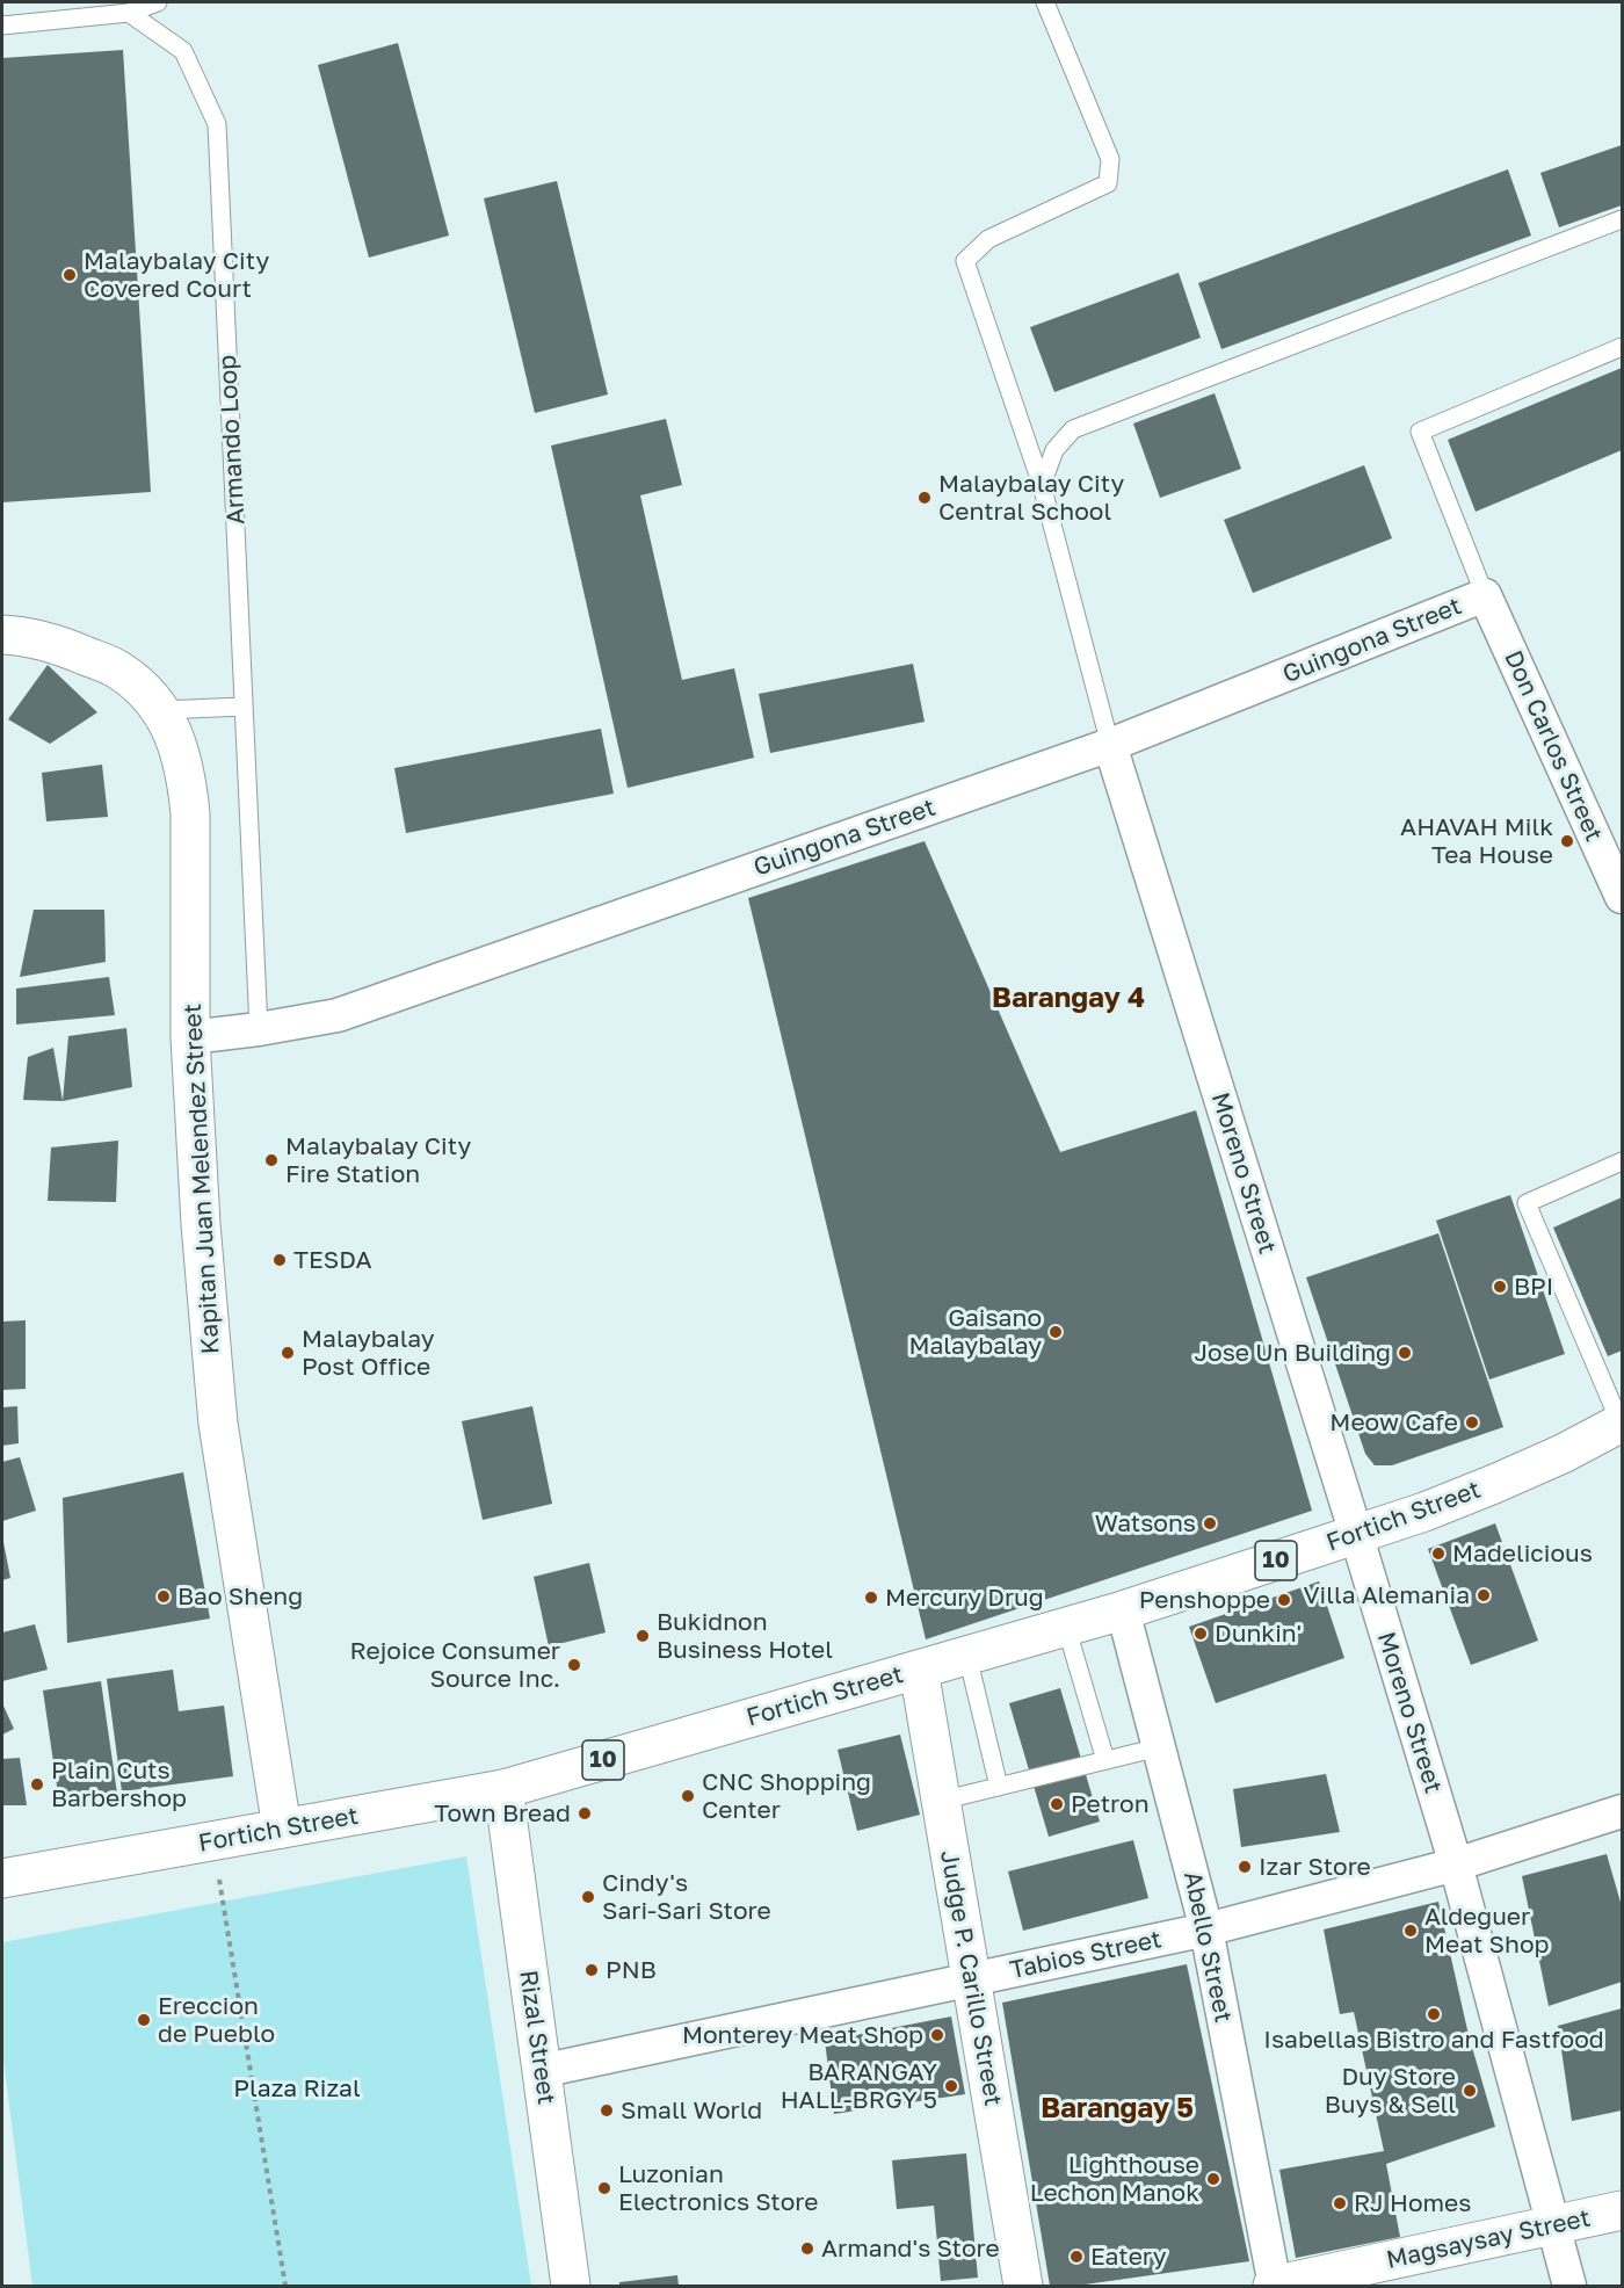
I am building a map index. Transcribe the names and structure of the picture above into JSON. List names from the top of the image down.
{
  "streets": {
    "main road": [
      "Kapitan Juan Melendez Street",
      "Fortich Street",
      "10",
      "Judge P. Carillo Street",
      "Rizal Street",
      "Magsaysay Street"
    ],
    "street": [
      "Guingona Street",
      "Don Carlos Street",
      "Moreno Street",
      "Abello Street",
      "Tabios Street"
    ],
    "lane": ["Armando Loop"]
  },
  "crossings": [
    ["Armando Loop", "Guingona Street"],
    ["Guingona Street", "Don Carlos Street"],
    ["Guingona Street", "Moreno Street"],
    ["Guingona Street", "Kapitan Juan Melendez Street"],
    ["Moreno Street", "Fortich Street"],
    ["Moreno Street", "Tabios Street"],
    ["Moreno Street", "Magsaysay Street"],
    ["Kapitan Juan Melendez Street", "Fortich Street"],
    ["Fortich Street", "Abello Street"],
    ["Fortich Street", "Judge P. Carillo Street"],
    ["Fortich Street", "Rizal Street"],
    ["Abello Street", "Tabios Street"],
    ["Abello Street", "Magsaysay Street"],
    ["Tabios Street", "Judge P. Carillo Street"],
    ["Tabios Street", "Rizal Street"]
  ],
  "districts": ["Barangay 4", "Barangay 5"],
  "parks": ["Plaza Rizal"],
  "places": [
    "Malaybalay City Covered Court",
    "Malaybalay City Central School",
    "AHAVAH Milk Tea House",
    "Malaybalay City Fire Station",
    "TESDA",
    "BPI",
    "Gaisano Malaybalay",
    "Malaybalay Post Office",
    "Jose Un Building",
    "Meow Cafe",
    "Watsons",
    "Madelicious",
    "Villa Alemania",
    "Bao Sheng",
    "Mercury Drug",
    "Penshoppe",
    "Dunkin'",
    "Bukidnon Business Hotel",
    "Rejoice Consumer Source Inc.",
    "Plain Cuts Barbershop",
    "CNC Shopping Center",
    "Petron",
    "Town Bread",
    "Izar Store",
    "Cindy's Sari-Sari Store",
    "Aldeguer Meat Shop",
    "PNB",
    "Isabellas Bistro and Fastfood",
    "Ereccion de Pueblo",
    "Monterey Meat Shop",
    "BARANGAY HALL-BRGY 5",
    "Duy Store Buys & Sell",
    "Small World",
    "Lighthouse Lechon Manok",
    "Luzonian Electronics Store",
    "RJ Homes",
    "Armand's Store",
    "Eatery"
  ]
}
